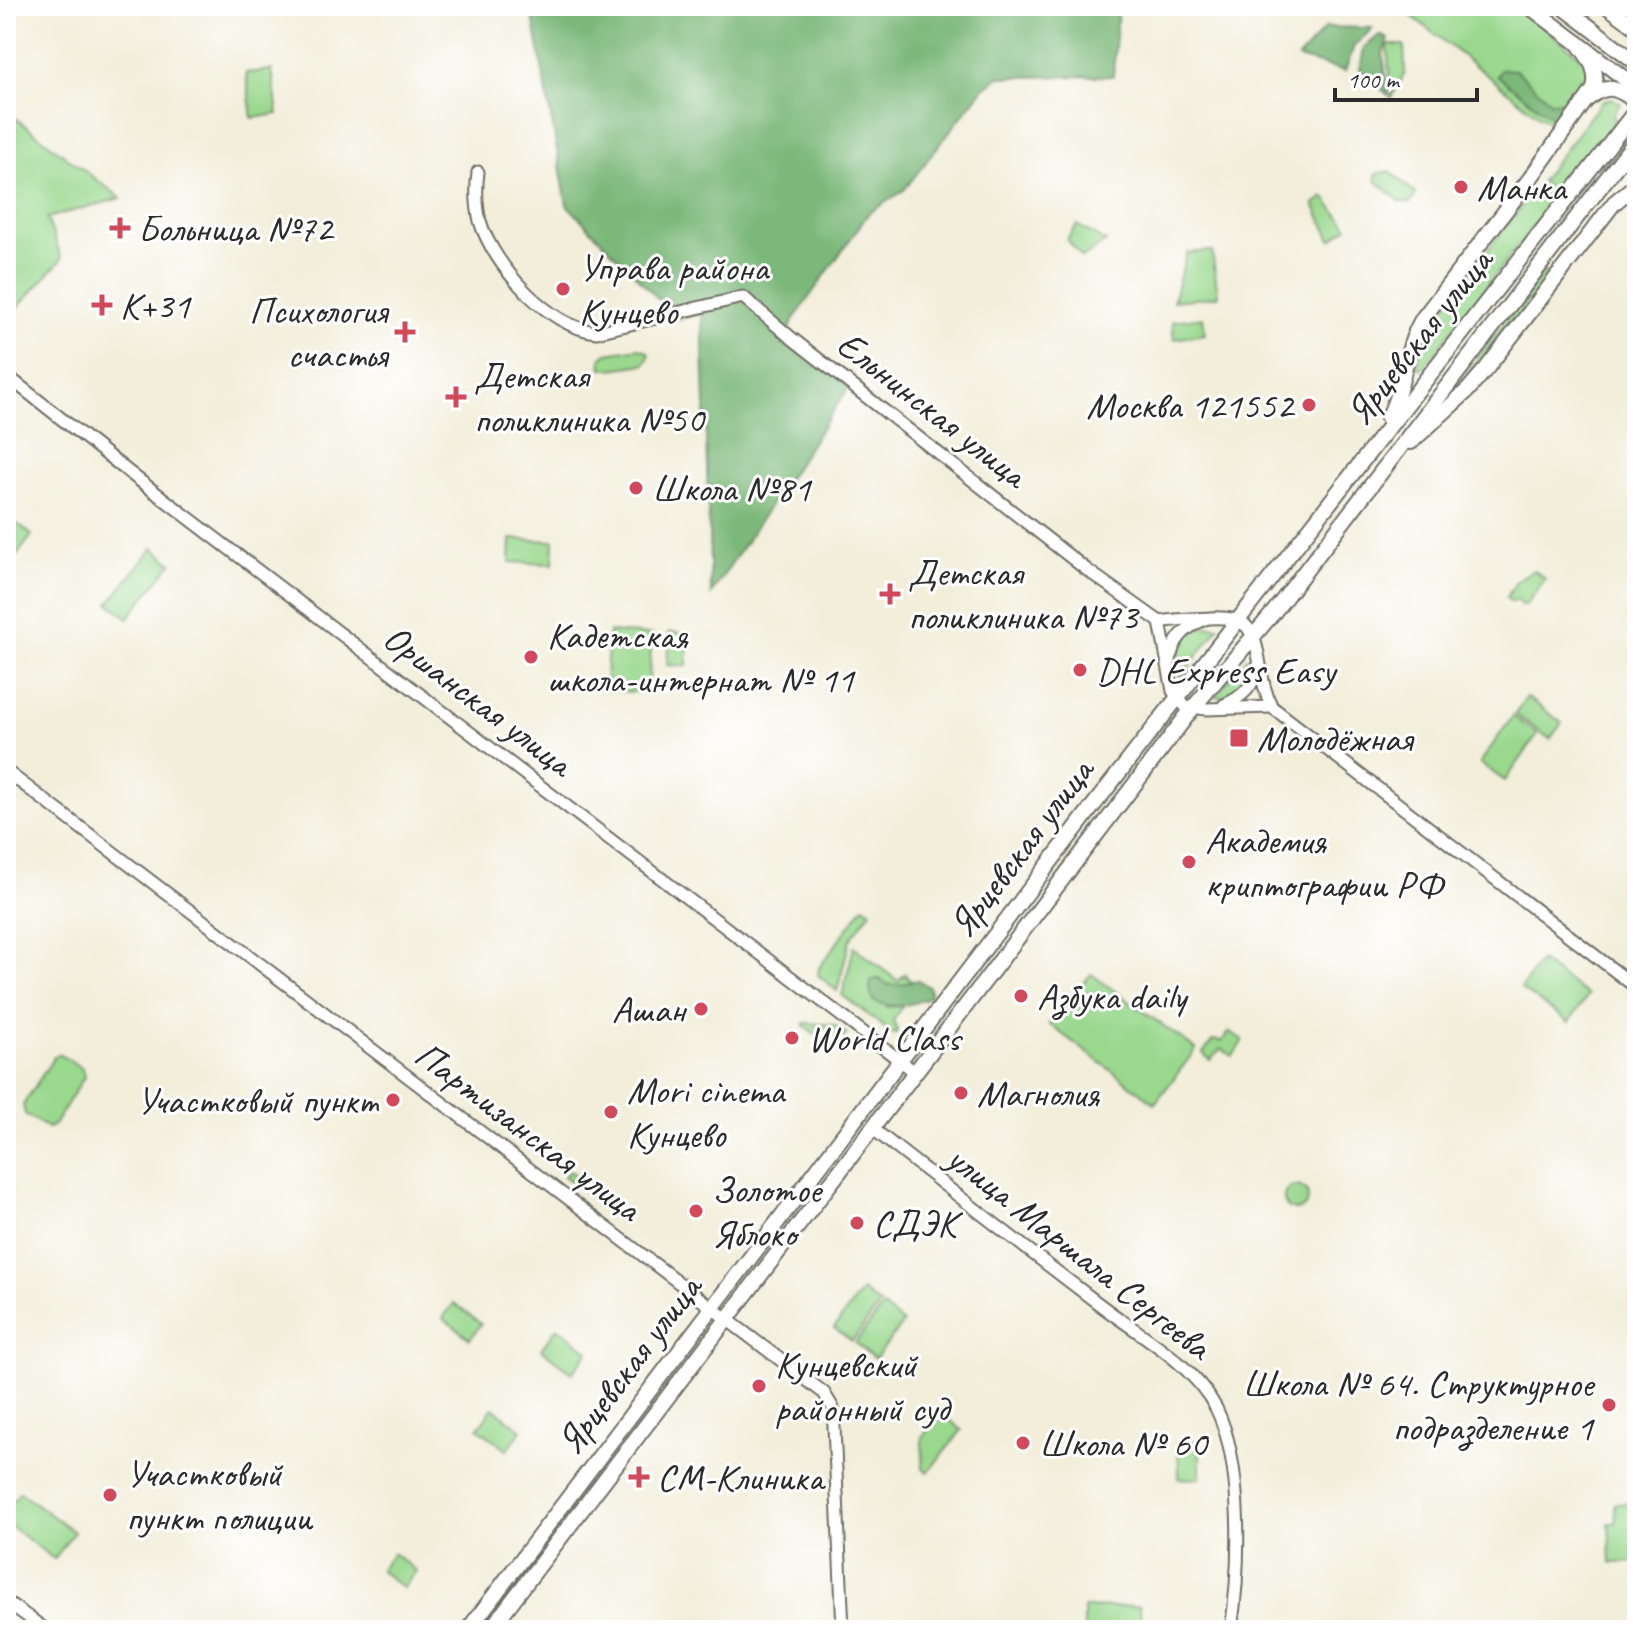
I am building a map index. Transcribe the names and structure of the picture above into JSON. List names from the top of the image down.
{
  "streets": {
    "main road": ["Ярцевская улица"],
    "street": [
      "Ельнинская улица",
      "Оршанская улица",
      "Партизанская улица",
      "улица Маршала Сергеева"
    ]
  },
  "crossings": [
    ["Ярцевская улица", "Оршанская улица"],
    ["Ярцевская улица", "Партизанская улица"],
    ["Ярцевская улица", "улица Маршала Сергеева"]
  ],
  "places": {
    "other": [
      "Манка",
      "Управа района Кунцево",
      "Москва 121552",
      "Школа №81",
      "Кадетская школа-интернат № 11",
      "DHL Express Easy",
      "Академия криптографии РФ",
      "Азбука daily",
      "Ашан",
      "World Class",
      "Магнолия",
      "Участковый пункт",
      "Mori cinema Кунцево",
      "Золотое Яблоко",
      "СДЭК",
      "Кунцевский районный суд",
      "Школа № 64. Структурное подразделение 1",
      "Школа № 60",
      "Участковый пункт полиции"
    ],
    "health": [
      "Больница №72",
      "К+31",
      "Психология счастья",
      "Детская поликлиника №50",
      "Детская поликлиника №73",
      "СМ-Клиника"
    ],
    "transit": ["Молодёжная"]
  },
  "scale_bar": "100 m"
}
